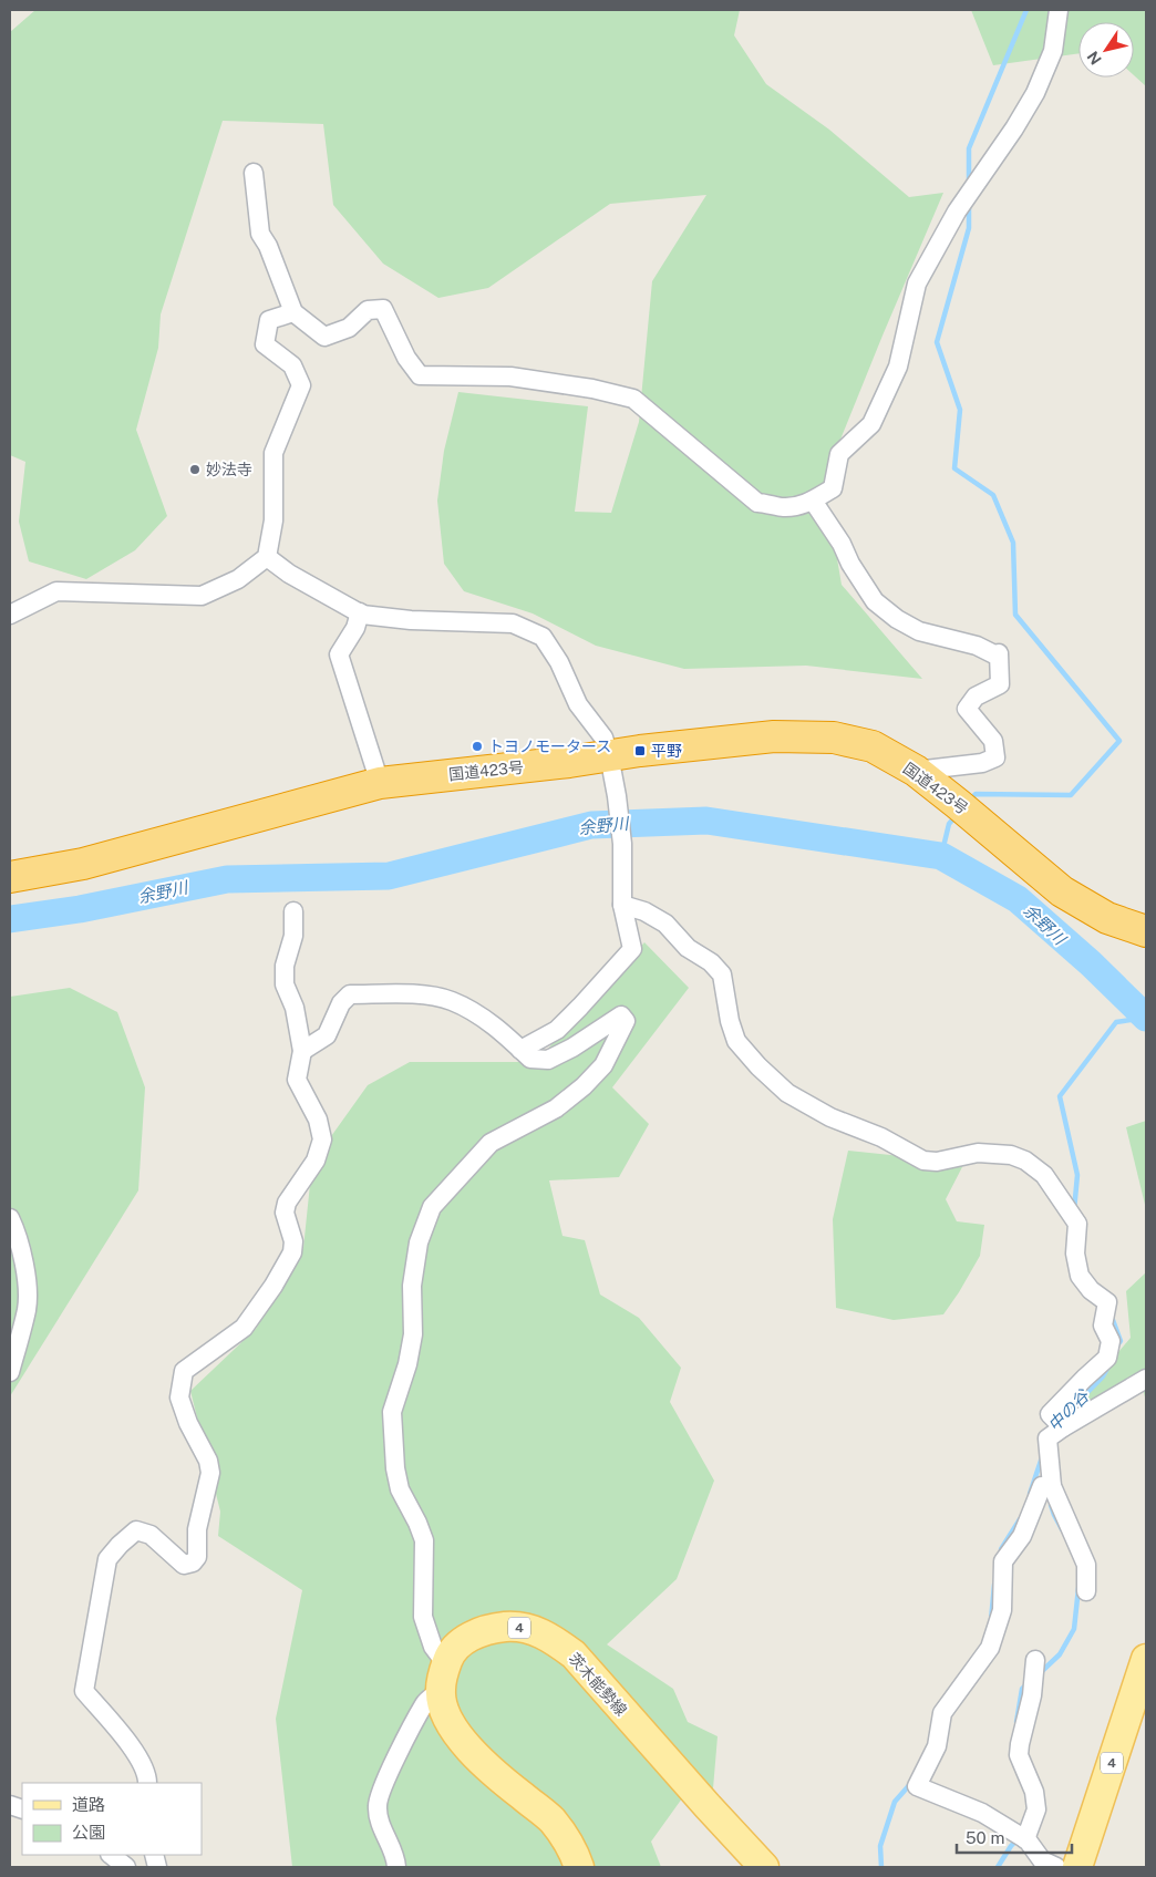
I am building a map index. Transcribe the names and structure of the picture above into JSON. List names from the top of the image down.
{
  "streets": {
    "highway": ["国道423号"],
    "main road": ["4", "茨木能勢線"]
  },
  "water": ["余野川", "中の谷"],
  "places": {
    "other": ["妙法寺", "トヨノモータース"],
    "transit": ["平野"]
  },
  "legend": ["道路", "公園"],
  "scale_bar": "50 m",
  "north": "bottom left"
}
